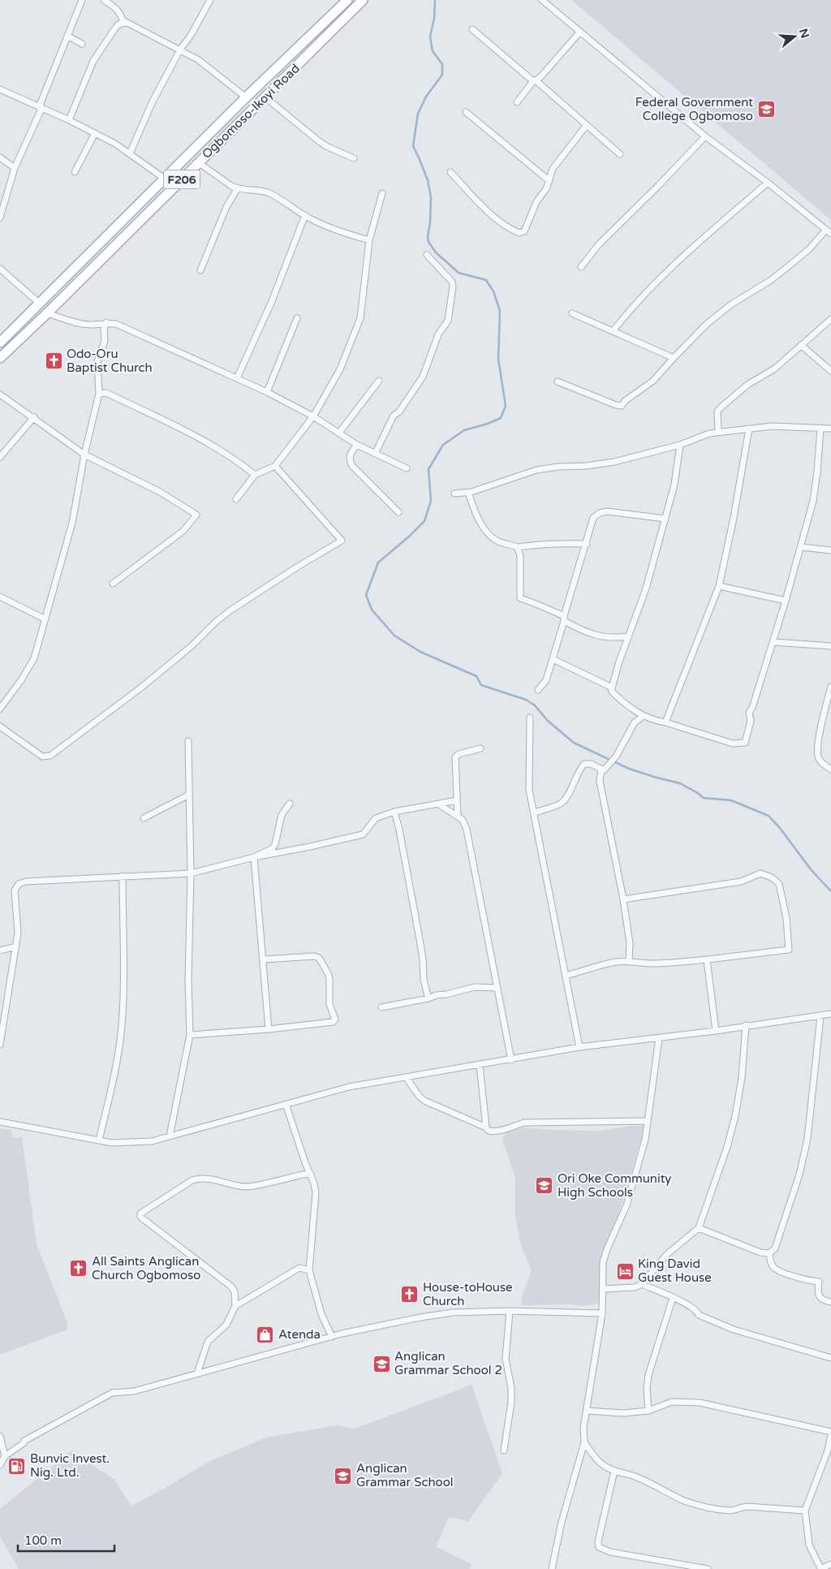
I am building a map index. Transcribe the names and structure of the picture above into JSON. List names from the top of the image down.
{
  "streets": {
    "main road": ["Ogbomoso-Ikoyi Road", "F206"]
  },
  "places": {
    "school or university": [
      "Federal Government College Ogbomoso",
      "Ori Oke Community High Schools",
      "Anglican Grammar School 2",
      "Anglican Grammar School"
    ],
    "church": ["Odo-Oru Baptist Church", "All Saints Anglican Church Ogbomoso", "House-toHouse Church"],
    "hotel": ["King David Guest House"],
    "shop": ["Atenda"],
    "fuel station": ["Bunvic Invest. Nig. Ltd."]
  },
  "scale_bar": "100 m",
  "north": "right"
}
